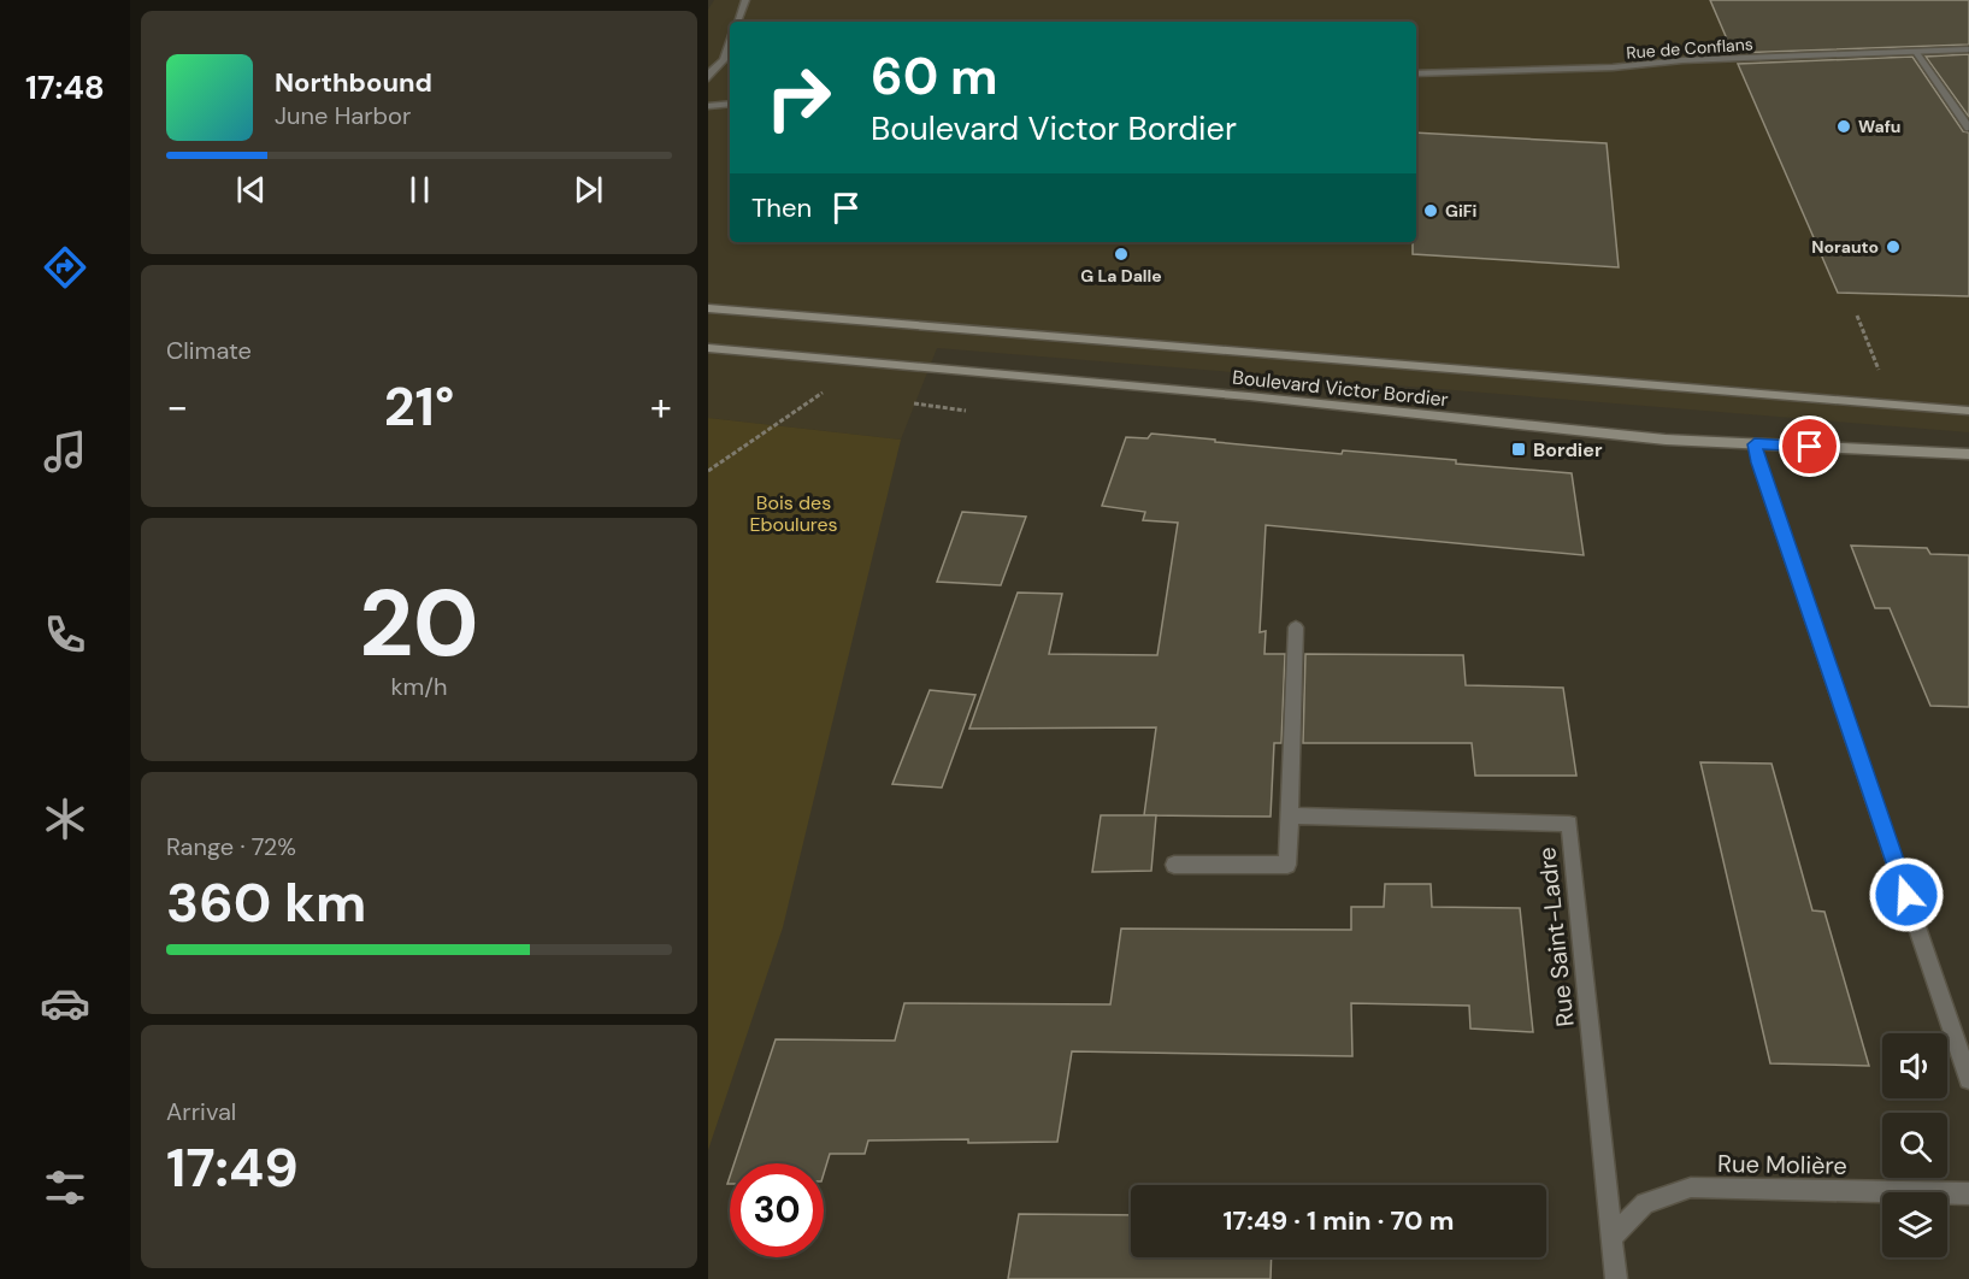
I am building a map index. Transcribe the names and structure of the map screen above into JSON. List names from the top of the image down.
{
  "streets": {
    "main road": ["Boulevard Victor Bordier"],
    "street": ["Rue de Conflans", "Rue Saint-Ladre", "Rue Molière"]
  },
  "crossings": [
    ["Rue Saint-Ladre", "Rue Molière"]
  ],
  "parks": ["Bois des Eboulures"],
  "places": {
    "other": [
      "Wafu",
      "GiFi",
      "Norauto",
      "G La Dalle"
    ],
    "transit": ["Bordier"]
  },
  "page": {
    "tabs": "17:48",
    "turn": ["60 m", "Boulevard Victor Bordier"],
    "song": ["Northbound", "June Harbor"],
    "then": "Then",
    "tile": [
      "Climate",
      ["20", "km/h"],
      ["Range · 72%", "360 km"],
      ["Arrival", "17:49"]
    ],
    "heat": ["−", "21°", "+"],
    "limit": "30",
    "trip": "17:49 · 1 min · 70 m"
  }
}
